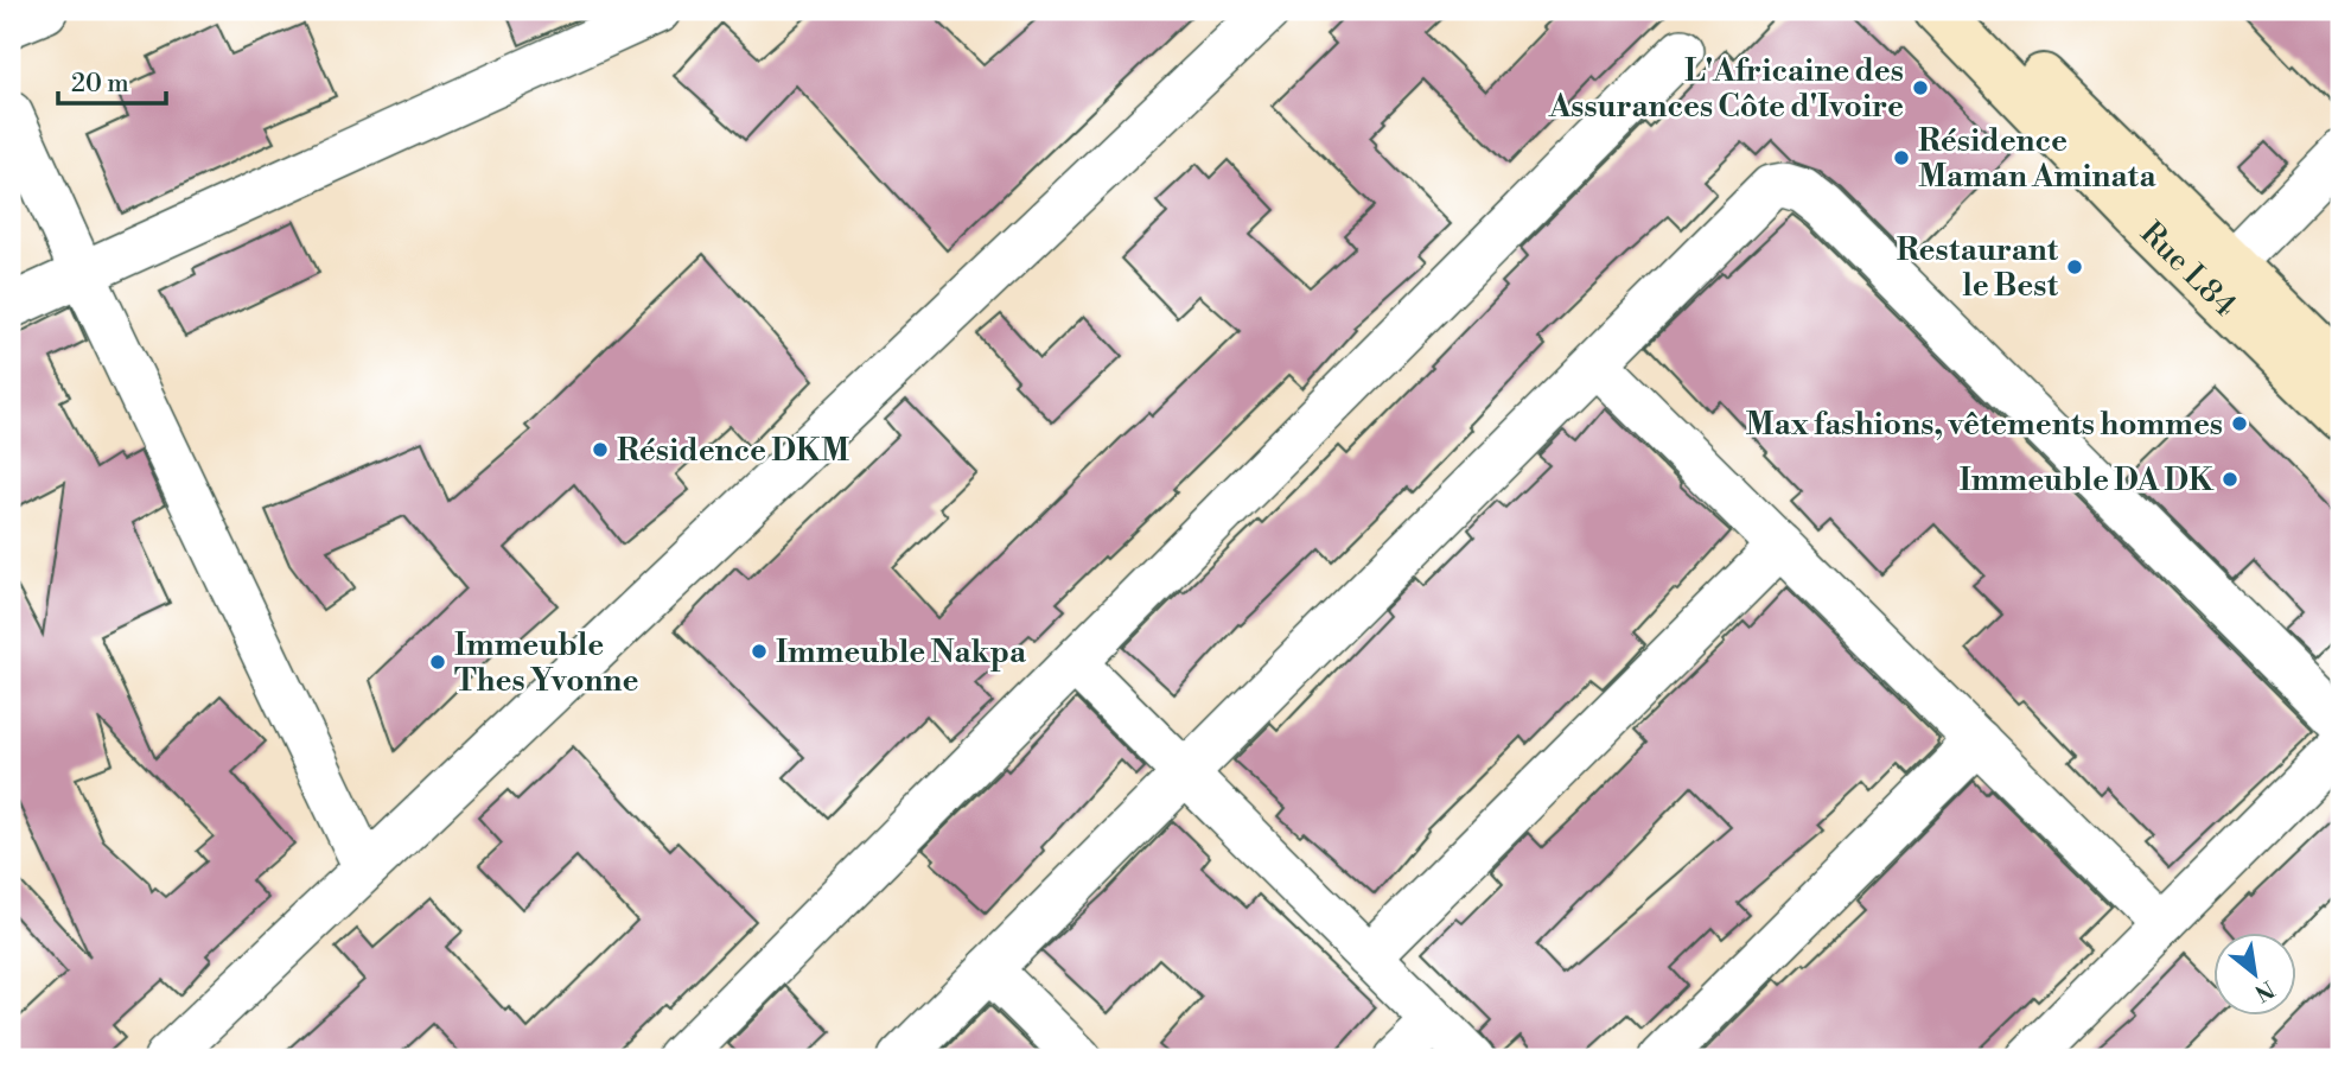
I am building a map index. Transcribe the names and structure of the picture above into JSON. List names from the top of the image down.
{
  "streets": {
    "street": ["Rue L84"]
  },
  "places": [
    "L'Africaine des Assurances Côte d'Ivoire",
    "Résidence Maman Aminata",
    "Restaurant le Best",
    "Max fashions, vêtements hommes",
    "Résidence DKM",
    "Immeuble DA DK",
    "Immeuble Nakpa",
    "Immeuble Thes Yvonne"
  ],
  "scale_bar": "20 m",
  "north": "bottom right"
}
